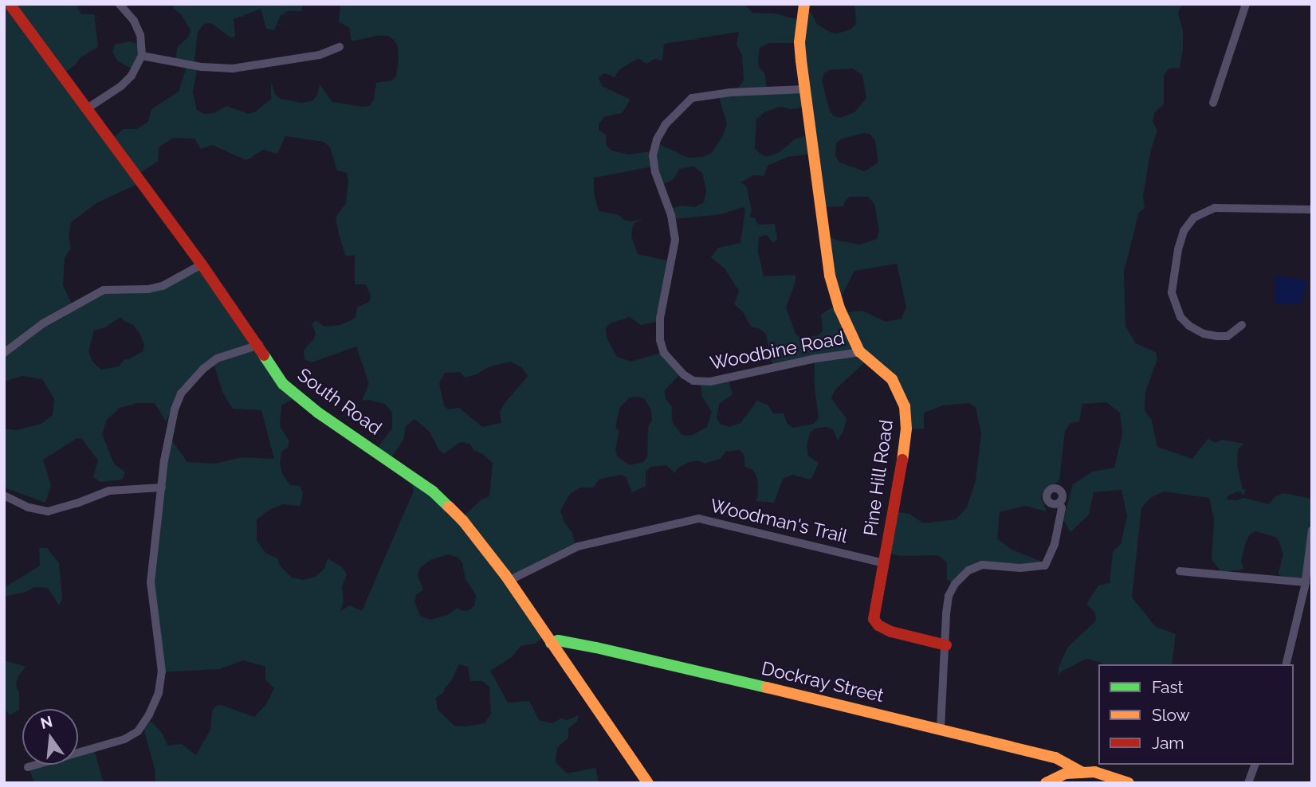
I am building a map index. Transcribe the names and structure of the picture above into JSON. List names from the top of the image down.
{
  "streets": {
    "street": [
      "Woodbine Road",
      "South Road",
      "Pine Hill Road",
      "Woodman's Trail",
      "Dockray Street"
    ]
  },
  "crossings": [
    ["Woodbine Road", "Pine Hill Road"],
    ["South Road", "Woodman's Trail"],
    ["South Road", "Dockray Street"],
    ["Pine Hill Road", "Woodman's Trail"]
  ],
  "legend": ["Fast", "Slow", "Jam"],
  "north": "top"
}
